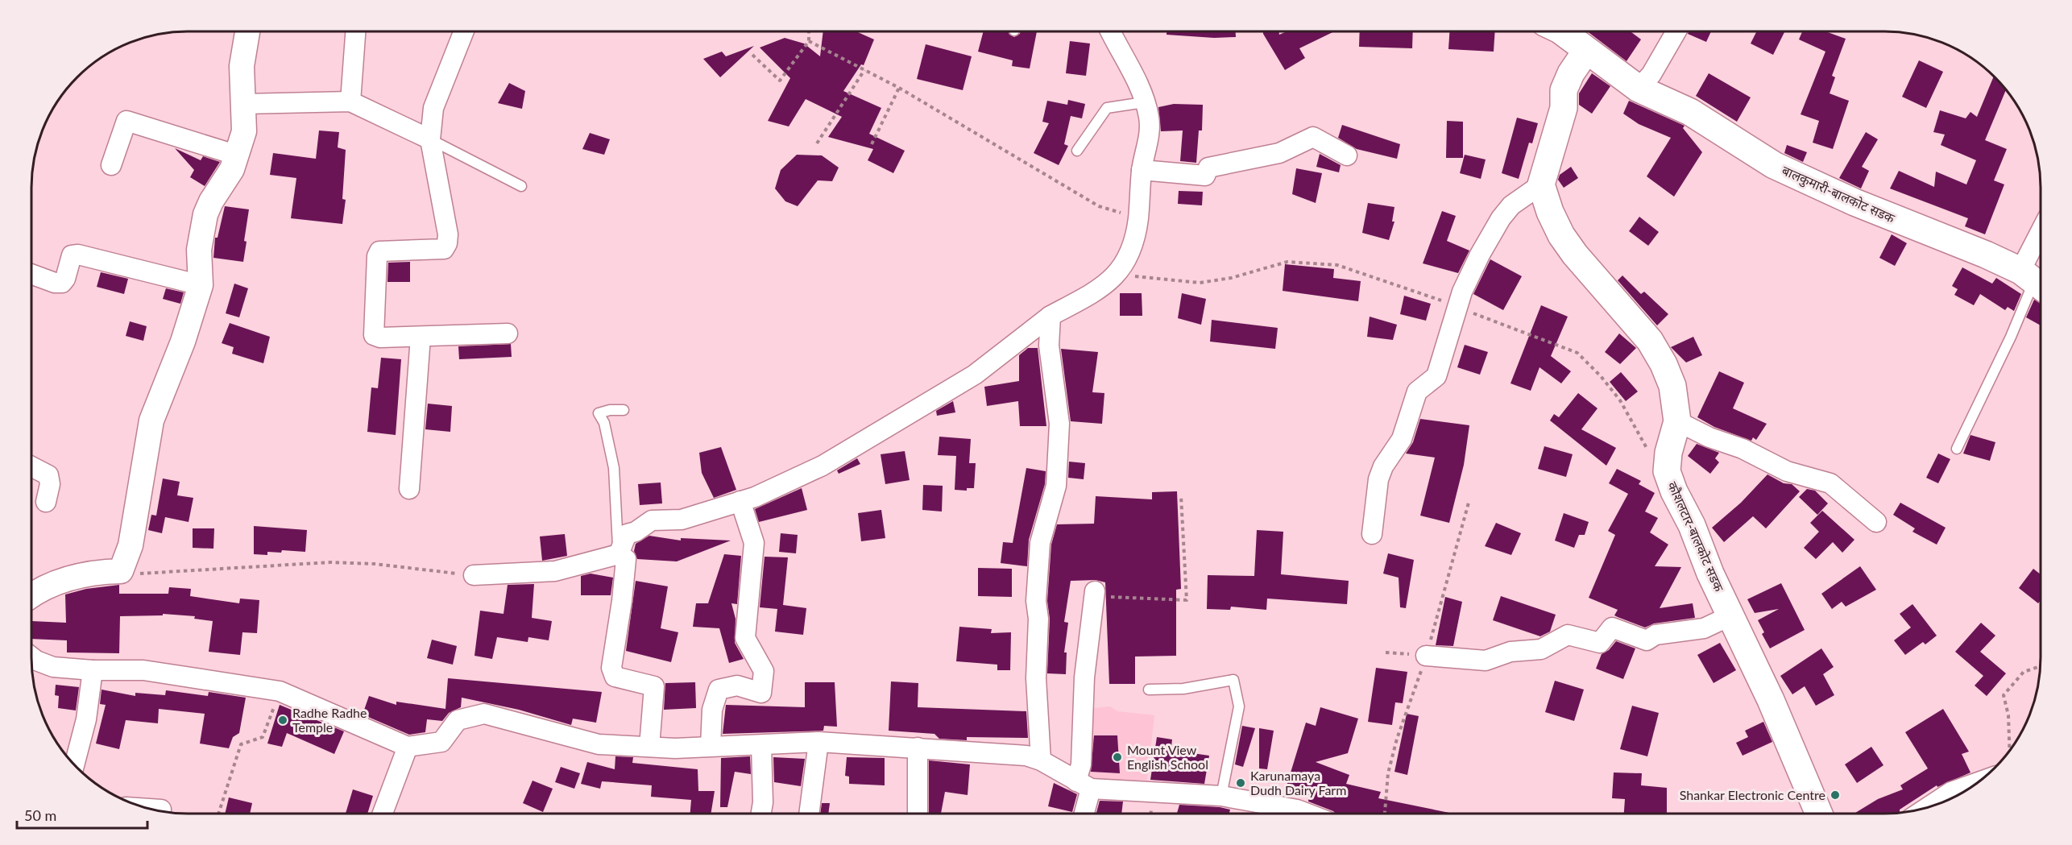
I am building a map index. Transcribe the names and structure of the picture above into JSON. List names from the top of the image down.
{
  "streets": {
    "main road": ["बालकुमारी-बालकोट सडक", "कौशलटार-बालकोट सडक"]
  },
  "places": [
    "Radhe Radhe Temple",
    "Mount View English School",
    "Karunamaya Dudh Dairy Farm",
    "Shankar Electronic Centre"
  ],
  "scale_bar": "50 m"
}
